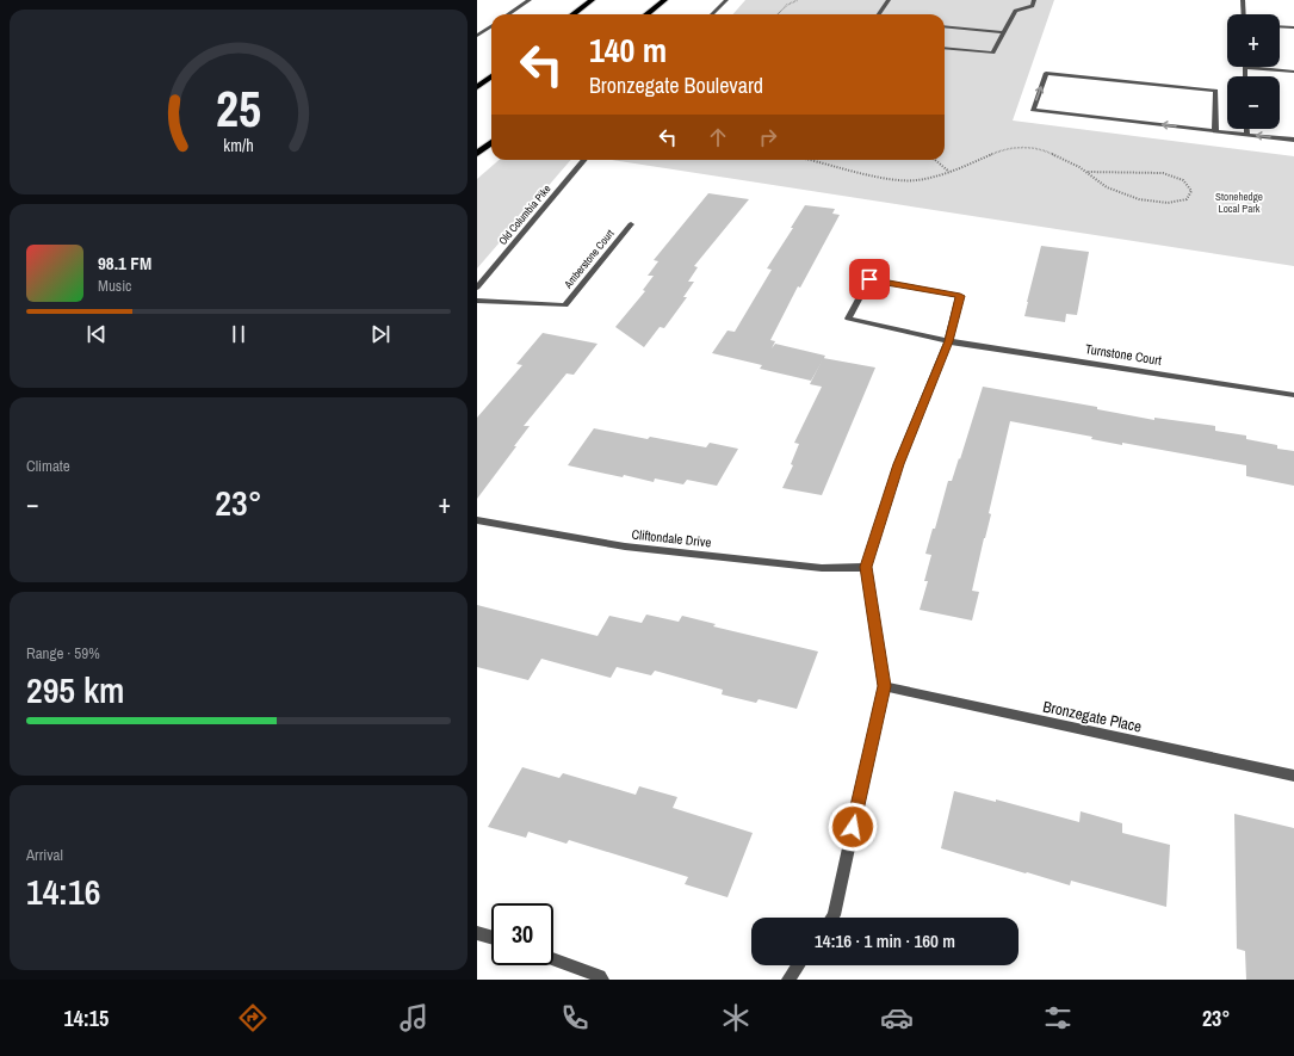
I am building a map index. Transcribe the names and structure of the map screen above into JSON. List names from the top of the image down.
{
  "streets": {
    "street": [
      "Old Columbia Pike",
      "Amberstone Court",
      "Turnstone Court",
      "Cliftondale Drive",
      "Bronzegate Place"
    ]
  },
  "parks": ["Stonehedge Local Park"],
  "page": {
    "map_buttons": ["+", "−"],
    "turn": ["140 m", "Bronzegate Boulevard"],
    "song": ["98.1 FM", "Music"],
    "tile": [
      "Climate",
      ["Range · 59%", "295 km"],
      ["Arrival", "14:16"]
    ],
    "heat": ["−", "23°", "+"],
    "limit": "30",
    "trip": "14:16 · 1 min · 160 m",
    "tabs": ["14:15", "23°"],
    "gauge": ["25", "km/h"]
  }
}
